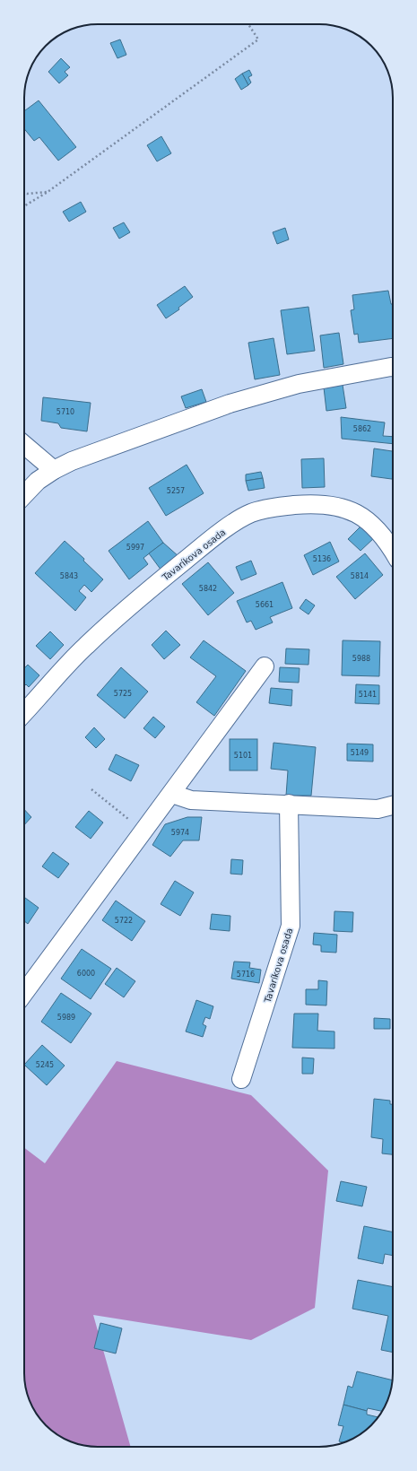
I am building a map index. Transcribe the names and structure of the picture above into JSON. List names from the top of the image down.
{
  "streets": {
    "street": ["Tavaríkova osada"]
  },
  "house_numbers": [
    "5710",
    "5862",
    "5257",
    "5997",
    "5136",
    "5843",
    "5814",
    "5842",
    "5661",
    "5988",
    "5725",
    "5141",
    "5149",
    "5101",
    "5974",
    "5722",
    "6000",
    "5716",
    "5989",
    "5245"
  ]
}
